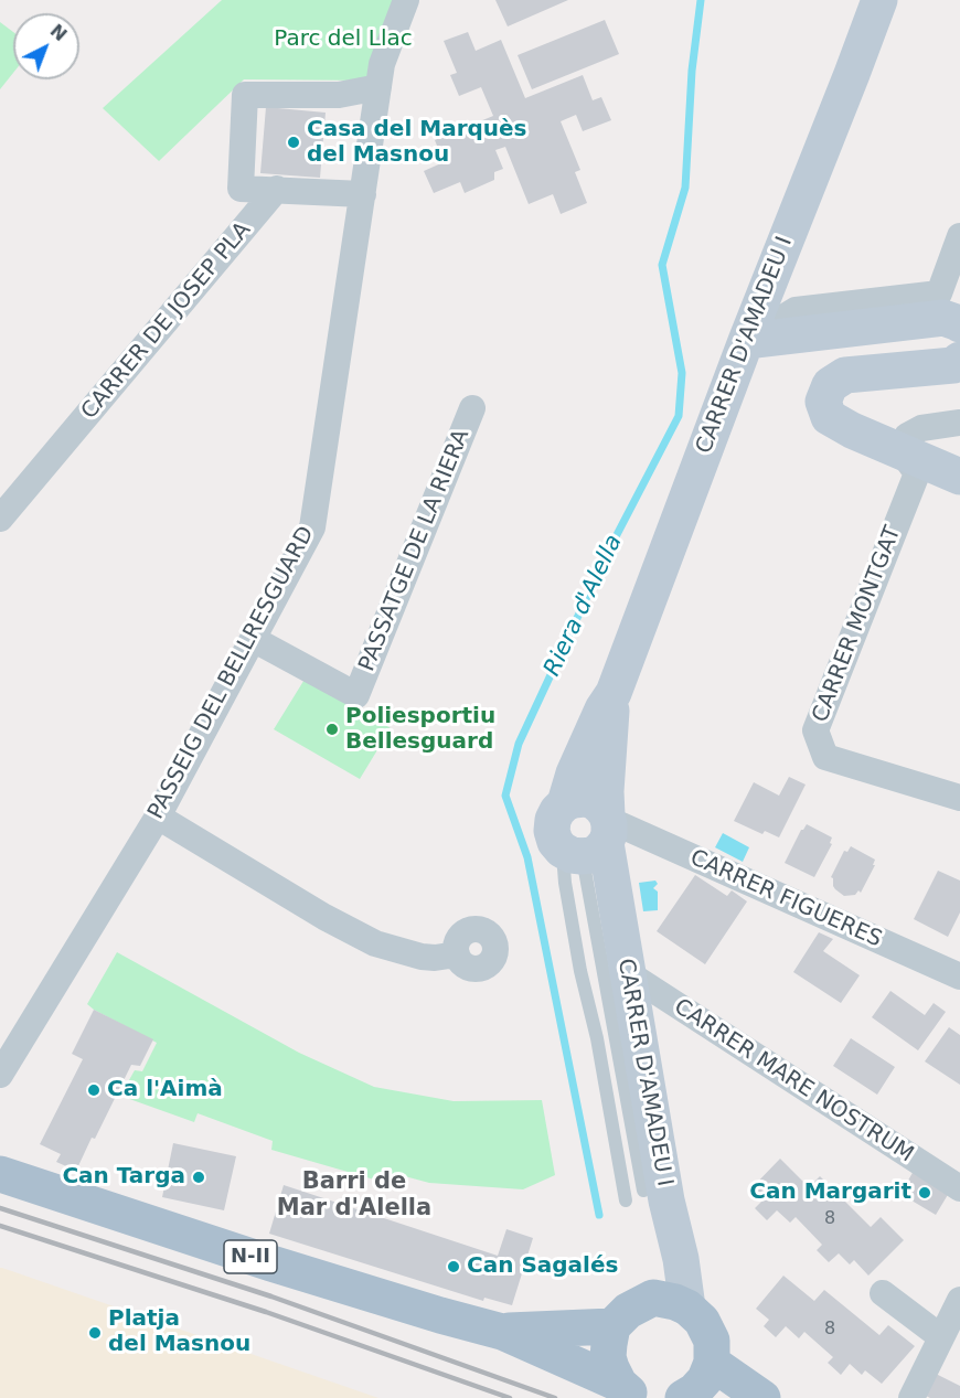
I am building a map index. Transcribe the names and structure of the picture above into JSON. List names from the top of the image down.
{
  "streets": {
    "main road": ["N-II"],
    "street": [
      "CARRER DE JOSEP PLA",
      "CARRER D'AMADEU I",
      "PASSATGE DE LA RIERA",
      "CARRER MONTGAT",
      "PASSEIG DEL BELLRESGUARD",
      "CARRER FIGUERES",
      "CARRER MARE NOSTRUM"
    ]
  },
  "crossings": [
    ["CARRER DE JOSEP PLA", "PASSEIG DEL BELLRESGUARD"],
    ["CARRER D'AMADEU I", "CARRER FIGUERES"],
    ["CARRER D'AMADEU I", "CARRER MARE NOSTRUM"],
    ["PASSATGE DE LA RIERA", "PASSEIG DEL BELLRESGUARD"]
  ],
  "districts": ["Barri de Mar d'Alella"],
  "water": ["Riera d'Alella"],
  "parks": ["Parc del Llac"],
  "places": [
    "Casa del Marquès del Masnou",
    "Poliesportiu Bellesguard",
    "Ca l'Aimà",
    "Can Targa",
    "Can Margarit",
    "Can Sagalés",
    "Platja del Masnou"
  ],
  "house_numbers": ["8", "8"],
  "north": "top right"
}
